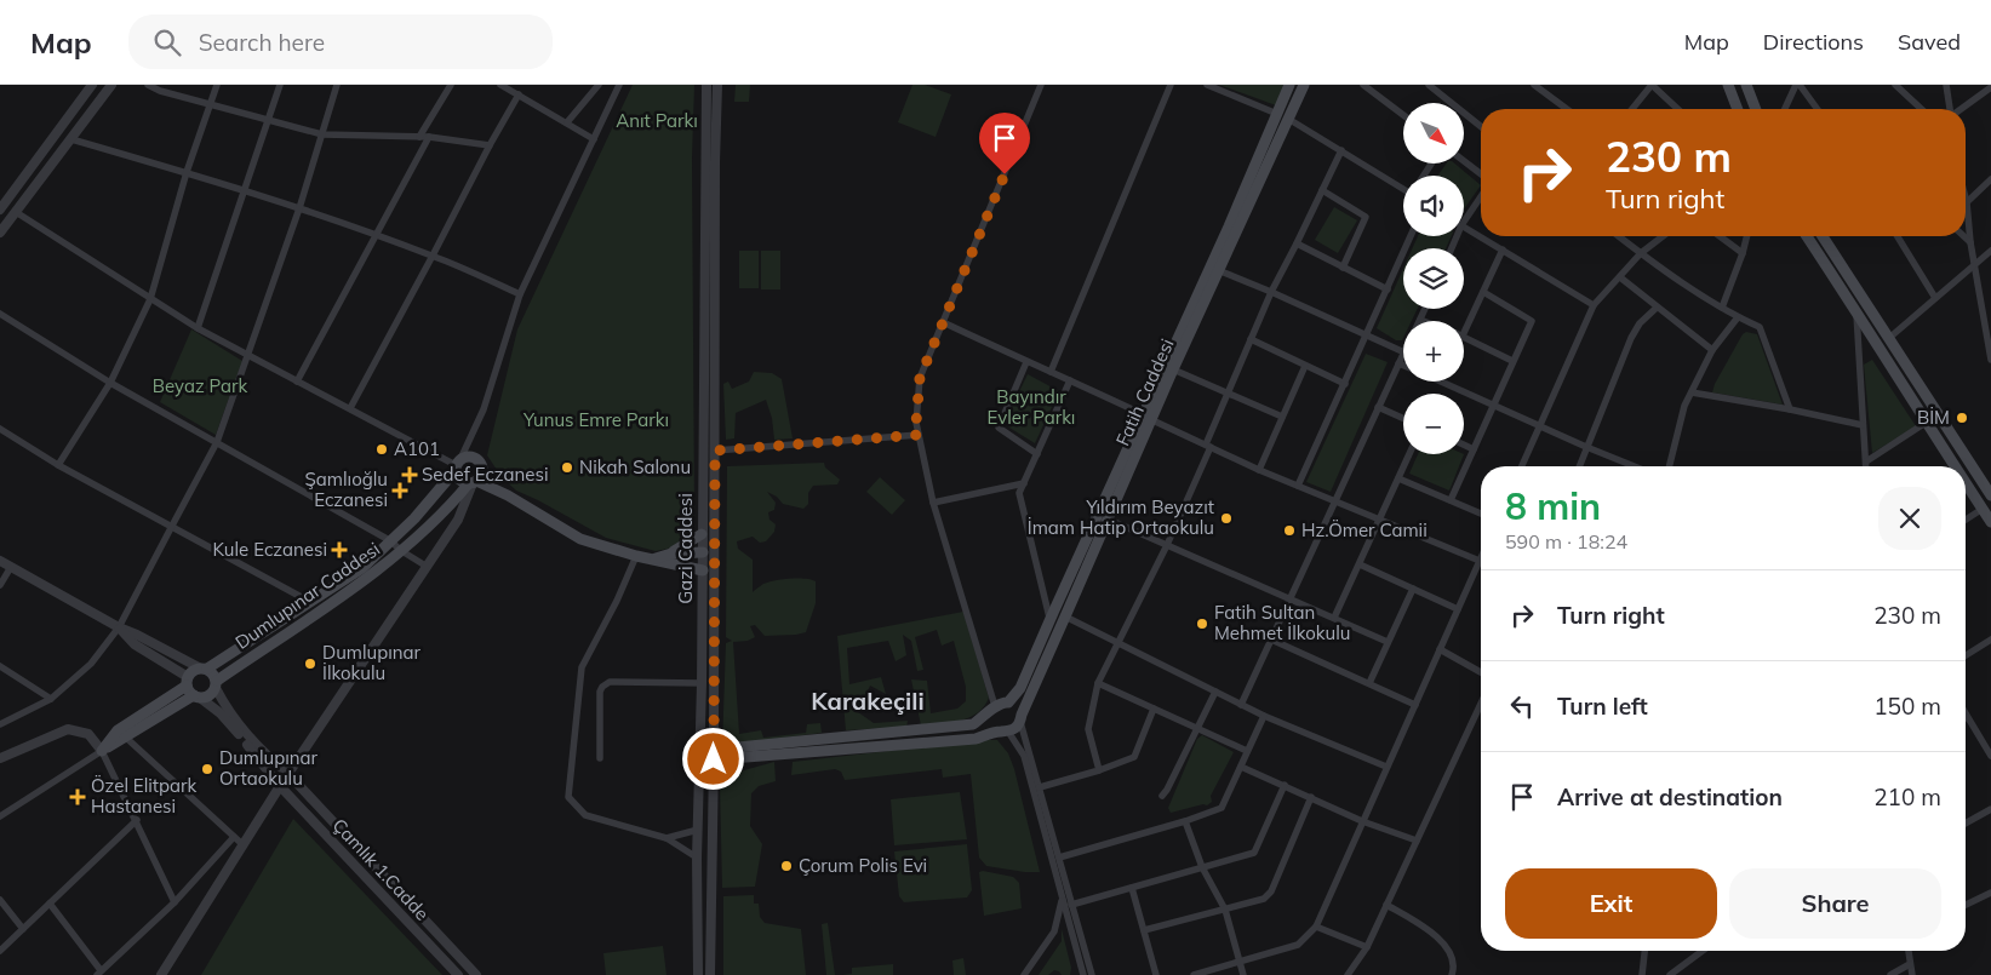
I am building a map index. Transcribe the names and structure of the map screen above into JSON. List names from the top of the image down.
{
  "streets": {
    "main road": ["Fatih Caddesi", "Dumlupınar Caddesi"],
    "street": ["Gazi Caddesi", "Çamlık 1.Cadde"]
  },
  "crossings": [
    ["Fatih Caddesi", "Gazi Caddesi"],
    ["Dumlupınar Caddesi", "Çamlık 1.Cadde"]
  ],
  "districts": ["Karakeçili"],
  "parks": [
    "Anıt Parkı",
    "Beyaz Park",
    "Bayındır Evler Parkı",
    "Yunus Emre Parkı"
  ],
  "places": {
    "other": [
      "BİM",
      "A101",
      "Nikah Salonu",
      "Yıldırım Beyazıt İmam Hatip Ortaokulu",
      "Hz.Ömer Camii",
      "Fatih Sultan Mehmet İlkokulu",
      "Dumlupınar İlkokulu",
      "Dumlupınar Ortaokulu",
      "Çorum Polis Evi"
    ],
    "health": [
      "Sedef Eczanesi",
      "Şamlıoğlu Eczanesi",
      "Kule Eczanesi",
      "Özel Elitpark Hastanesi"
    ]
  },
  "north": "bottom right",
  "page": {
    "header": "Map",
    "search": "Search here",
    "nav": ["Map", "Directions", "Saved"],
    "map_buttons": ["+", "−"],
    "turn": ["230 m", "Turn right"],
    "heading": ["8 min", "590 m · 18:24"],
    "list": [
      {
        "name": "Turn right",
        "value": "230 m"
      },
      {
        "name": "Turn left",
        "value": "150 m"
      },
      {
        "name": "Arrive at destination",
        "value": "210 m"
      }
    ],
    "buttons": ["Exit", "Share"]
  }
}
